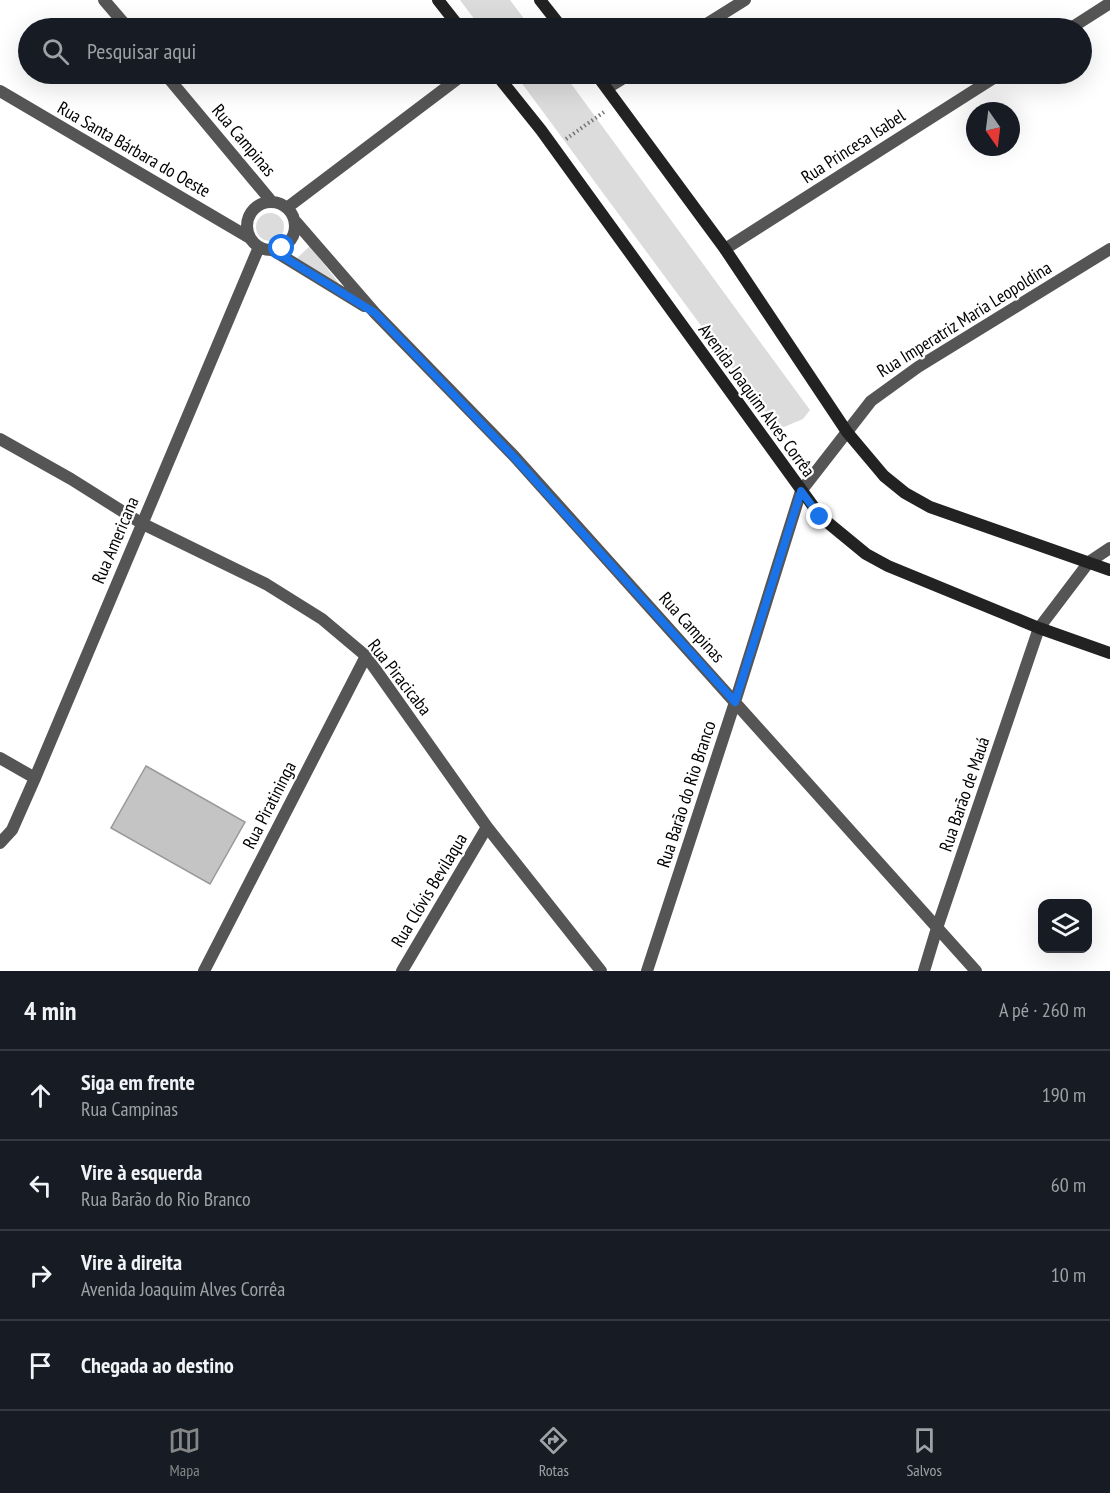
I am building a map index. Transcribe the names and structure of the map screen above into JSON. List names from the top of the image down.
{
  "streets": {
    "main road": ["Avenida Joaquim Alves Corrêa"],
    "street": [
      "Rua Campinas",
      "Rua Princesa Isabel",
      "Rua Santa Bárbara do Oeste",
      "Rua Imperatriz Maria Leopoldina",
      "Rua Americana",
      "Rua Piracicaba",
      "Rua Barão do Rio Branco",
      "Rua Barão de Mauá",
      "Rua Piratininga",
      "Rua Clóvis Bevilaqua"
    ]
  },
  "crossings": [
    ["Rua Campinas", "Rua Santa Bárbara do Oeste"],
    ["Rua Campinas", "Rua Americana"],
    ["Rua Campinas", "Rua Barão do Rio Branco"],
    ["Rua Campinas", "Rua Barão de Mauá"],
    ["Rua Santa Bárbara do Oeste", "Rua Americana"],
    ["Rua Imperatriz Maria Leopoldina", "Avenida Joaquim Alves Corrêa"],
    ["Rua Imperatriz Maria Leopoldina", "Rua Barão do Rio Branco"],
    ["Avenida Joaquim Alves Corrêa", "Rua Barão do Rio Branco"],
    ["Avenida Joaquim Alves Corrêa", "Rua Barão de Mauá"],
    ["Rua Americana", "Rua Piracicaba"],
    ["Rua Piracicaba", "Rua Piratininga"],
    ["Rua Piracicaba", "Rua Clóvis Bevilaqua"]
  ],
  "north": "bottom",
  "page": {
    "search": "Pesquisar aqui",
    "heading": ["4 min", "A pé · 260 m"],
    "list": [
      ["Siga em frente", "Rua Campinas", "190 m"],
      ["Vire à esquerda", "Rua Barão do Rio Branco", "60 m"],
      ["Vire à direita", "Avenida Joaquim Alves Corrêa", "10 m"],
      "Chegada ao destino"
    ],
    "nav": ["Mapa", "Rotas", "Salvos"]
  }
}
